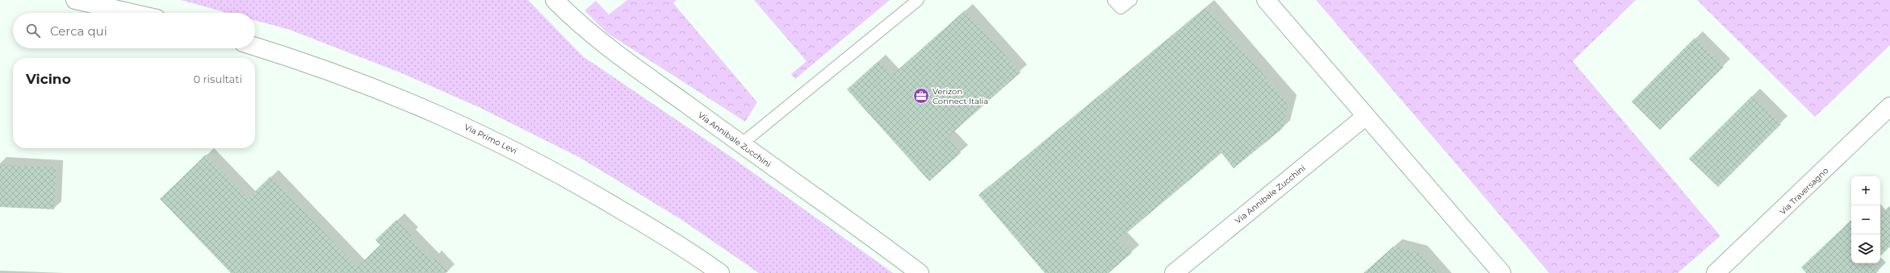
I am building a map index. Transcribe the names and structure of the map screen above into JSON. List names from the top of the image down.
{
  "streets": {
    "street": ["Via Primo Levi", "Via Annibale Zucchini", "Via Traversagno"]
  },
  "places": {
    "office": ["Verizon Connect Italia"]
  },
  "page": {
    "search": "Cerca qui",
    "heading": ["Vicino", "0 risultati"],
    "map_buttons": ["+", "−"]
  }
}
